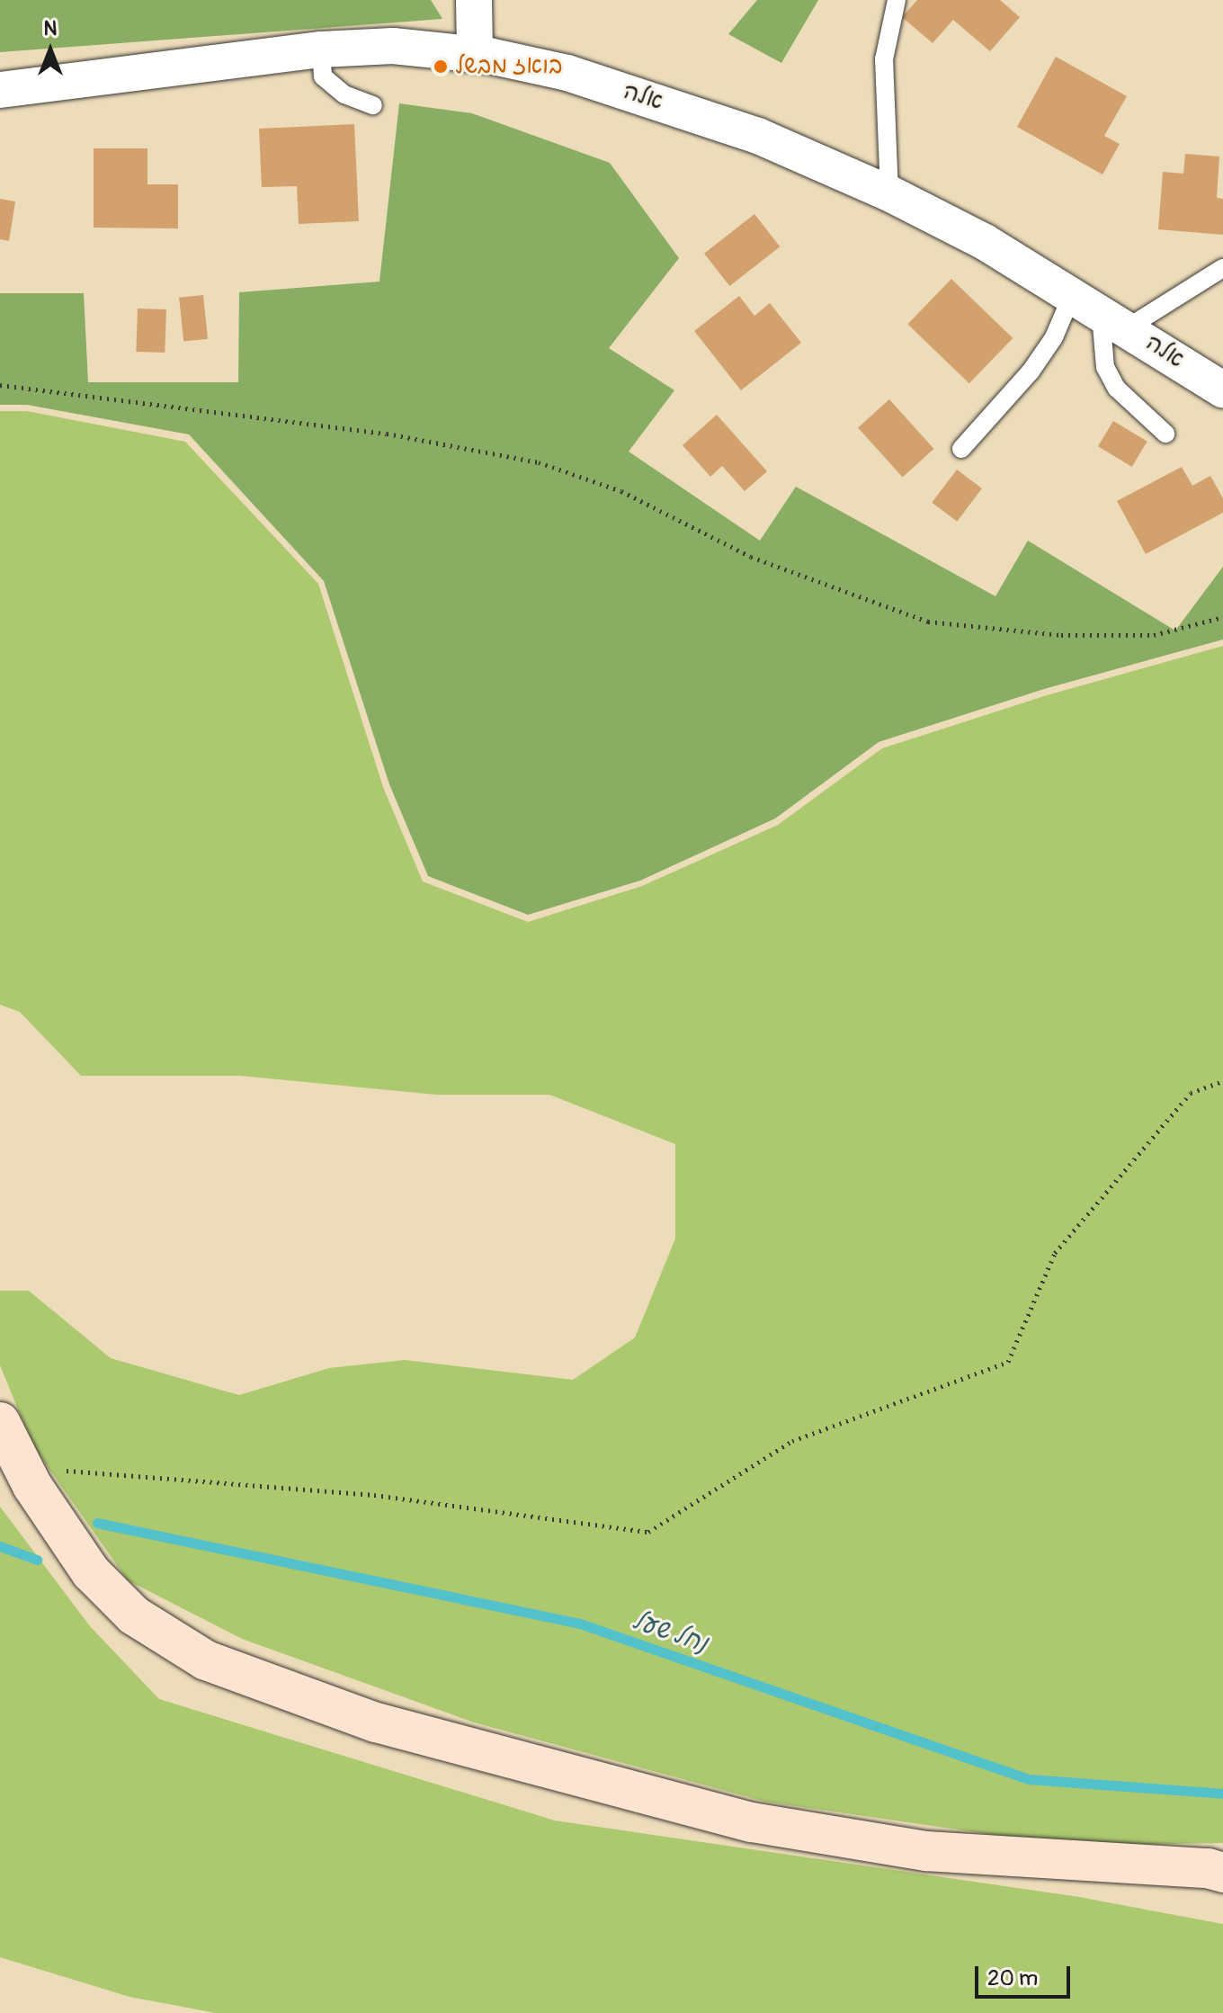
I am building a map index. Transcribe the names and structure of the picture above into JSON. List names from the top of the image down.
{
  "streets": {
    "street": ["אלה"]
  },
  "water": ["נחל שעל"],
  "places": ["בואז מבשל"],
  "scale_bar": "20 m",
  "north": "top"
}
